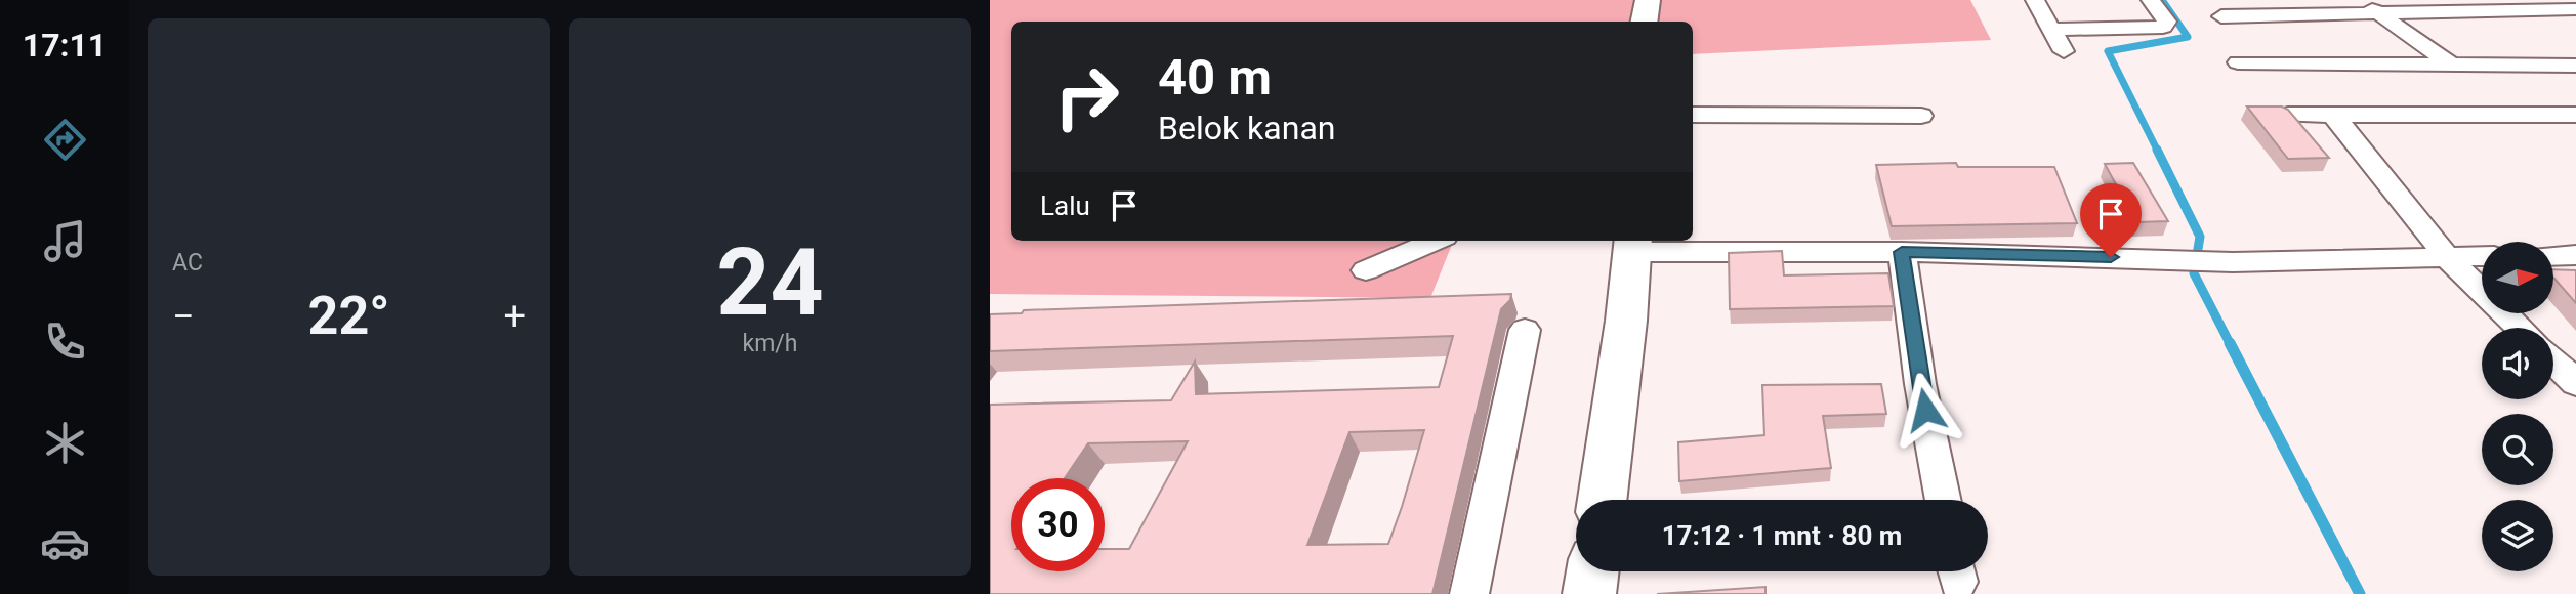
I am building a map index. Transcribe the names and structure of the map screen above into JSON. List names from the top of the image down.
{
  "north": "right",
  "page": {
    "tabs": "17:11",
    "tile": [
      "AC",
      ["24", "km/h"]
    ],
    "turn": ["40 m", "Belok kanan"],
    "then": "Lalu",
    "heat": ["−", "22°", "+"],
    "limit": "30",
    "trip": "17:12 · 1 mnt · 80 m"
  }
}
